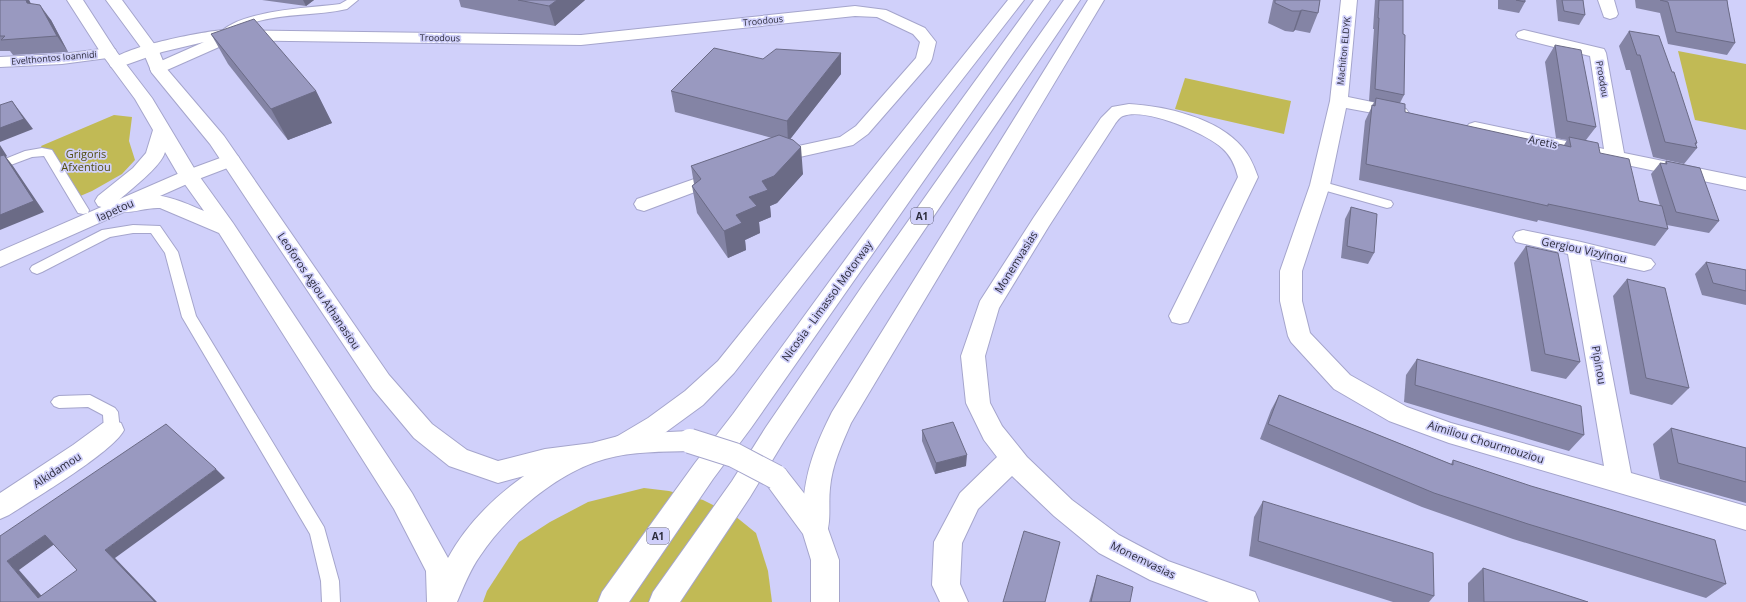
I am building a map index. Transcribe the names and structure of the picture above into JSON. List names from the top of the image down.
{
  "streets": {
    "main road": [
      "Troodous",
      "Machiton ELDYK",
      "Evelthontos Ioannidi",
      "Proodou",
      "Aretis",
      "Iapetou",
      "A1",
      "Gergiou Vizyinou",
      "Monemvasias",
      "Leoforos Agiou Athanasiou",
      "Nicosia - Limassol Motorway",
      "Pipinou",
      "Aimiliou Chourmouziou",
      "Alkidamou"
    ]
  },
  "crossings": [
    ["Troodous", "Evelthontos Ioannidi"],
    ["Troodous", "Leoforos Agiou Athanasiou"],
    ["Machiton ELDYK", "Aimiliou Chourmouziou"],
    ["Proodou", "Aretis"],
    ["Iapetou", "Leoforos Agiou Athanasiou"],
    ["Gergiou Vizyinou", "Pipinou"],
    ["Pipinou", "Aimiliou Chourmouziou"]
  ],
  "parks": ["Grigoris Afxentiou"]
}
